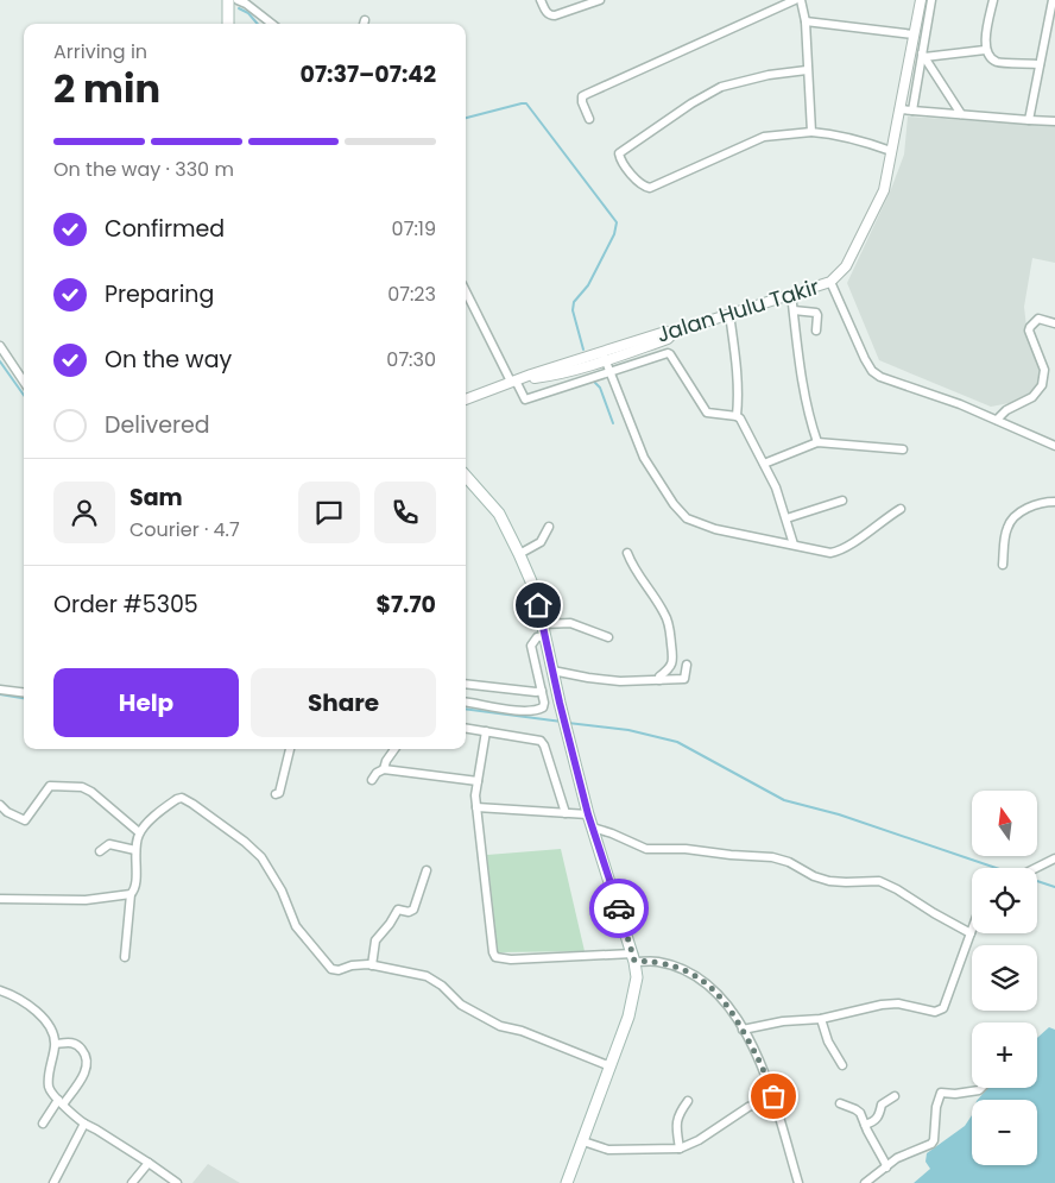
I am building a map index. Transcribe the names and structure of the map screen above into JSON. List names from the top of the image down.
{
  "streets": {
    "street": ["Jalan Hulu Takir"]
  },
  "north": "top",
  "page": {
    "heading": ["2 min", "Arriving in", "07:37–07:42"],
    "panel": [
      "Sam",
      "Courier · 4.7",
      "Order #5305",
      "$7.70"
    ],
    "bar": "On the way · 330 m",
    "list": [
      ["Confirmed", "07:19"],
      ["Preparing", "07:23"],
      ["On the way", "07:30"],
      "Delivered"
    ],
    "buttons": ["Help", "Share"],
    "map_buttons": ["+", "−"]
  }
}
